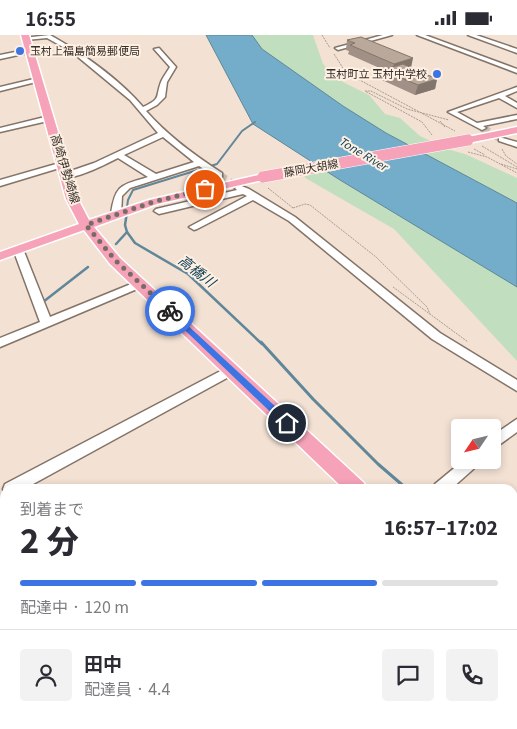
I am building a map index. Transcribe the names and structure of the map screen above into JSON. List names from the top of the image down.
{
  "streets": {
    "main road": ["藤岡大胡線", "高崎伊勢崎線"]
  },
  "water": ["Tone River", "高橋川"],
  "places": ["玉村上福島簡易郵便局", "玉村町立 玉村中学校"],
  "north": "bottom left",
  "page": {
    "status": "16:55",
    "heading": ["2 分", "到着まで", "16:57–17:02"],
    "panel": ["田中", "配達員 · 4.4"],
    "bar": "配達中 · 120 m"
  }
}
